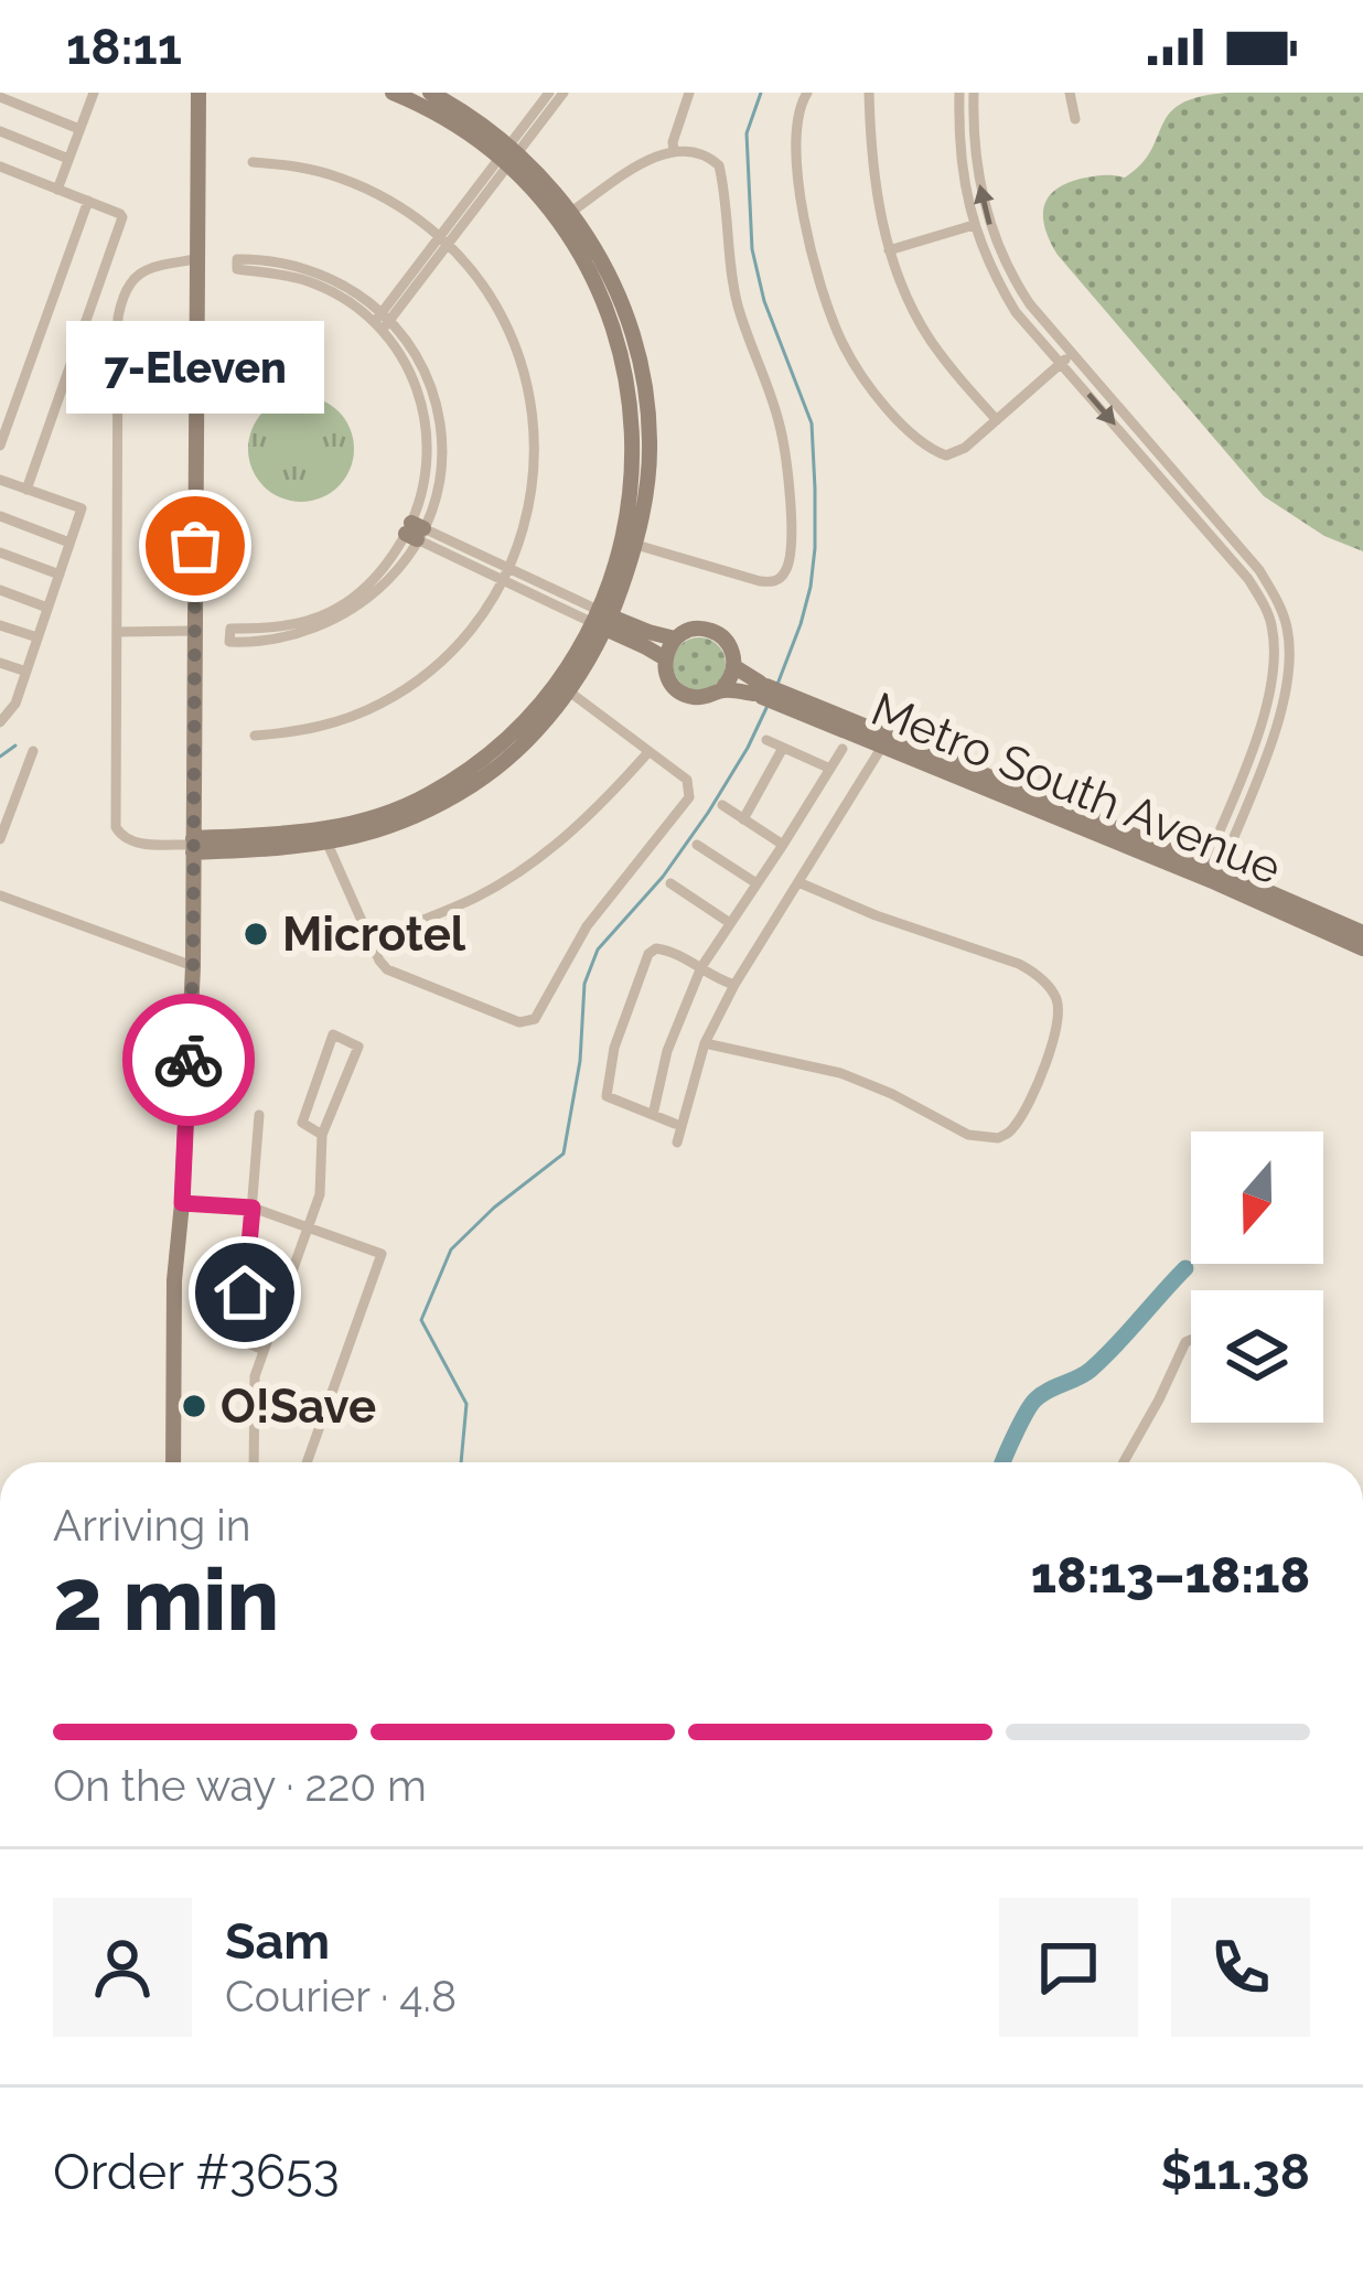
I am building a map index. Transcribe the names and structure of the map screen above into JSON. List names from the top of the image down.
{
  "streets": {
    "street": ["Metro South Avenue"]
  },
  "places": ["7-Eleven", "Microtel", "O!Save"],
  "north": "bottom",
  "page": {
    "status": "18:11",
    "bubble": "7-Eleven",
    "heading": ["2 min", "Arriving in", "18:13–18:18"],
    "panel": [
      "Sam",
      "Courier · 4.8",
      "Order #3653",
      "$11.38"
    ],
    "bar": "On the way · 220 m"
  }
}
